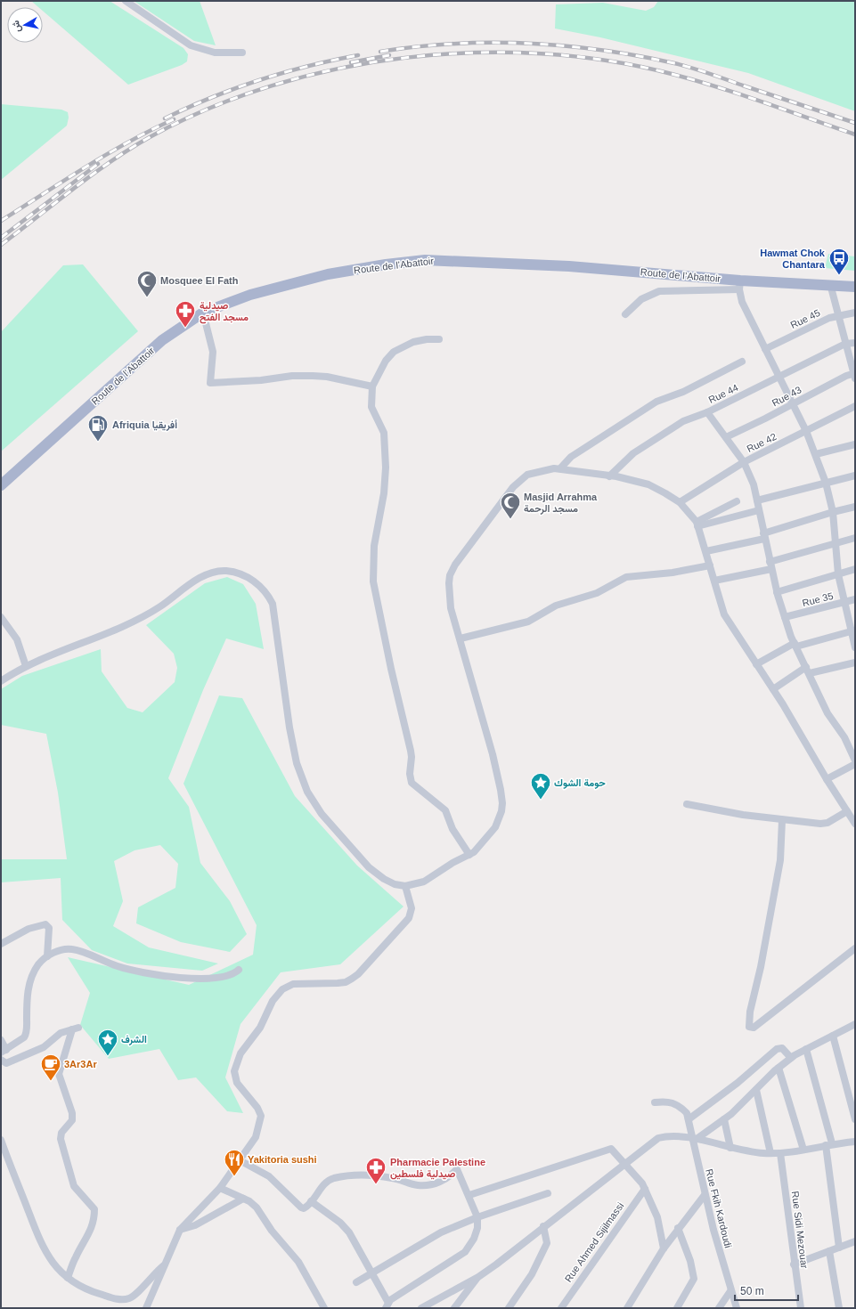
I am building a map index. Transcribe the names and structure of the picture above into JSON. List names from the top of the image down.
{
  "streets": {
    "main road": ["Route de l’Abattoir"],
    "street": [
      "Rue 45",
      "Rue 44",
      "Rue 43",
      "Rue 42",
      "Rue 35",
      "Rue Fkih Kardoudi",
      "Rue Sidi Mezouar",
      "Rue Ahmed Sijilmassi"
    ]
  },
  "places": {
    "bus stop": ["Hawmat Chok Chantara"],
    "mosque": ["Mosquee El Fath", "Masjid Arrahma مسجد الرحمة"],
    "pharmacy": ["صيدلية مسجد الفتح", "Pharmacie Palestine صيدلية فلسطين"],
    "fuel station": ["Afriquia أفريقيا"],
    "place": ["حومة الشوك", "الشرف"],
    "cafe": ["3Ar3Ar"],
    "restaurant": ["Yakitoria sushi"]
  },
  "scale_bar": "50 m",
  "north": "left"
}
